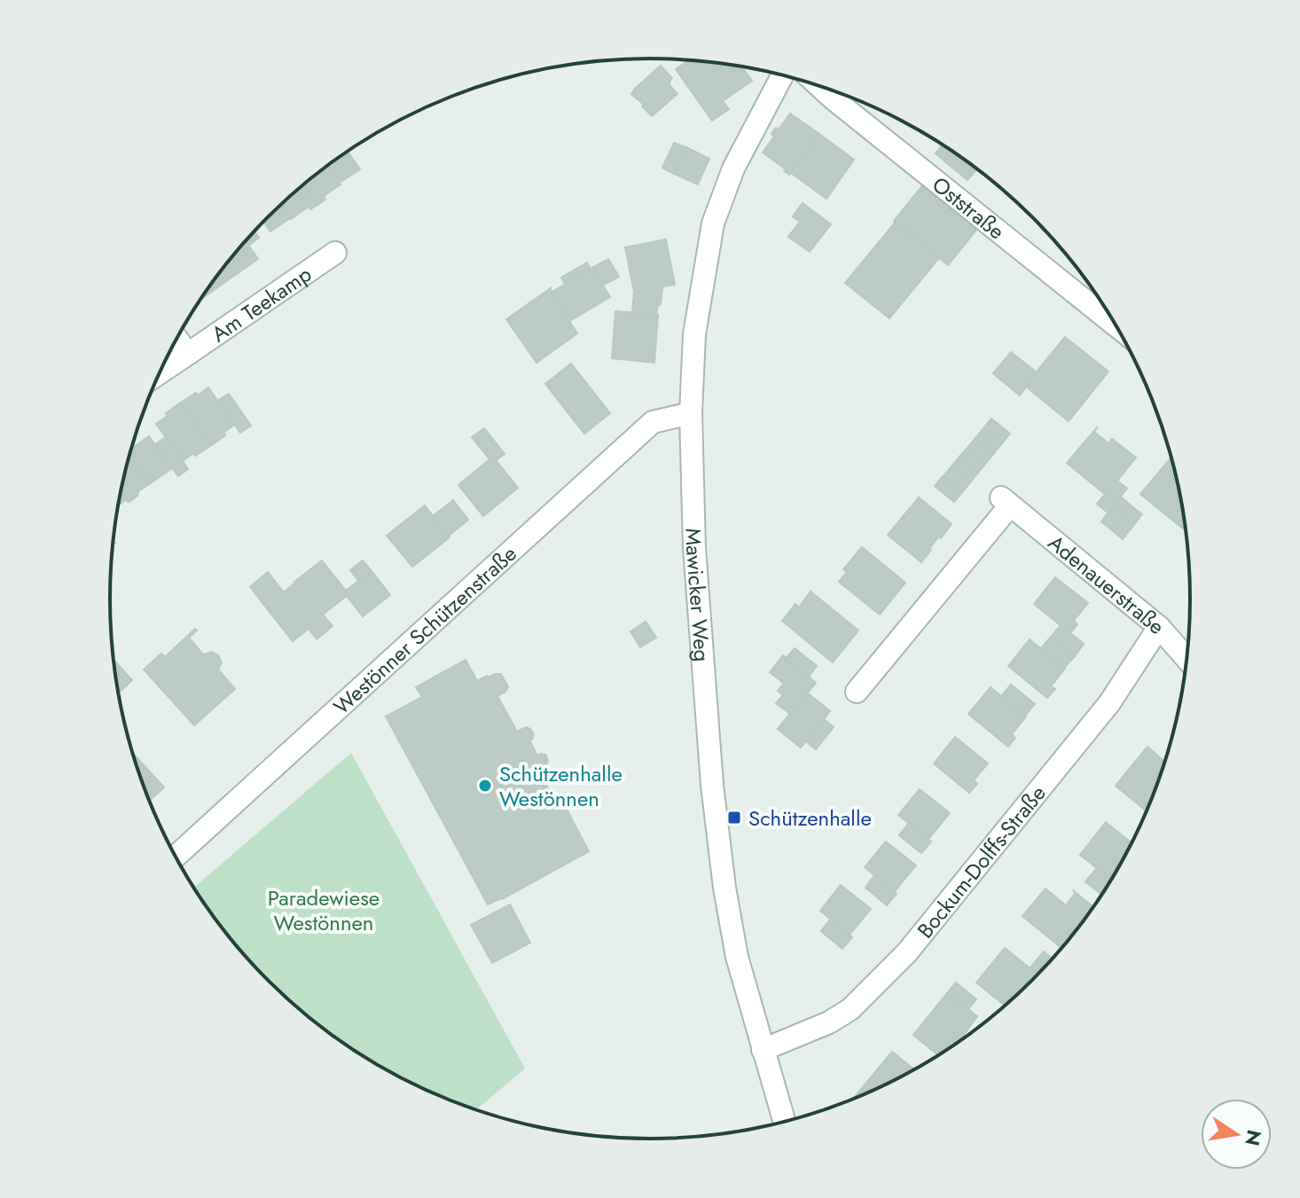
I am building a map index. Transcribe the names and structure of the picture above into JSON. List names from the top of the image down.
{
  "streets": {
    "street": [
      "Oststraße",
      "Am Teekamp",
      "Adenauerstraße",
      "Mawicker Weg",
      "Westönner Schützenstraße",
      "Bockum-Dolffs-Straße"
    ]
  },
  "crossings": [
    ["Adenauerstraße", "Bockum-Dolffs-Straße"],
    ["Mawicker Weg", "Westönner Schützenstraße"],
    ["Mawicker Weg", "Bockum-Dolffs-Straße"]
  ],
  "parks": ["Paradewiese Westönnen"],
  "places": {
    "other": ["Schützenhalle Westönnen"],
    "transit": ["Schützenhalle"]
  },
  "north": "right"
}
